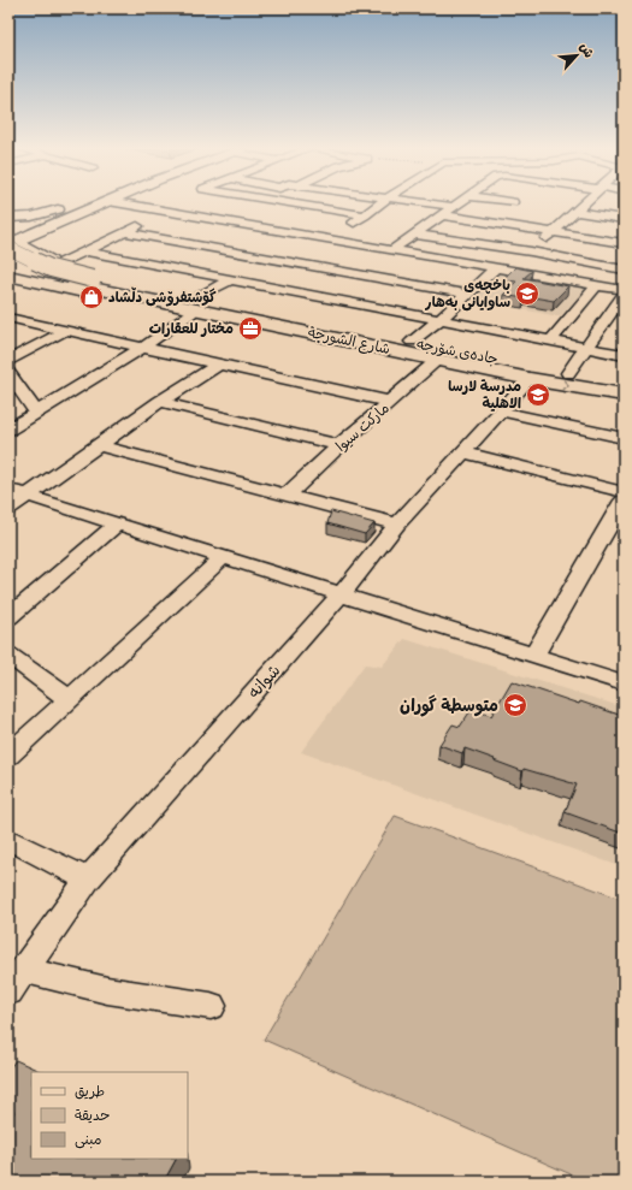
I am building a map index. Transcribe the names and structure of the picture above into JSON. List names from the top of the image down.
{
  "streets": {
    "main road": ["شارع الشورجة", "جادەی شۆرجە"],
    "street": ["مارکت سیوا", "شوانە"]
  },
  "crossings": [
    ["شارع الشورجة", "جادەی شۆرجە"],
    ["شارع الشورجة", "مارکت سیوا"],
    ["شارع الشورجة", "شوانە"],
    ["جادەی شۆرجە", "مارکت سیوا"]
  ],
  "places": {
    "school or university": ["باخچەی ساوایانی بەهار", "مدرسة لارسا الاهلية", "متوسطة گوران"],
    "shop": ["گۆشتفرۆشی دڵشاد"],
    "office": ["مختار للعقارات"]
  },
  "legend": ["طريق", "حديقة", "مبنى"],
  "north": "top right"
}
